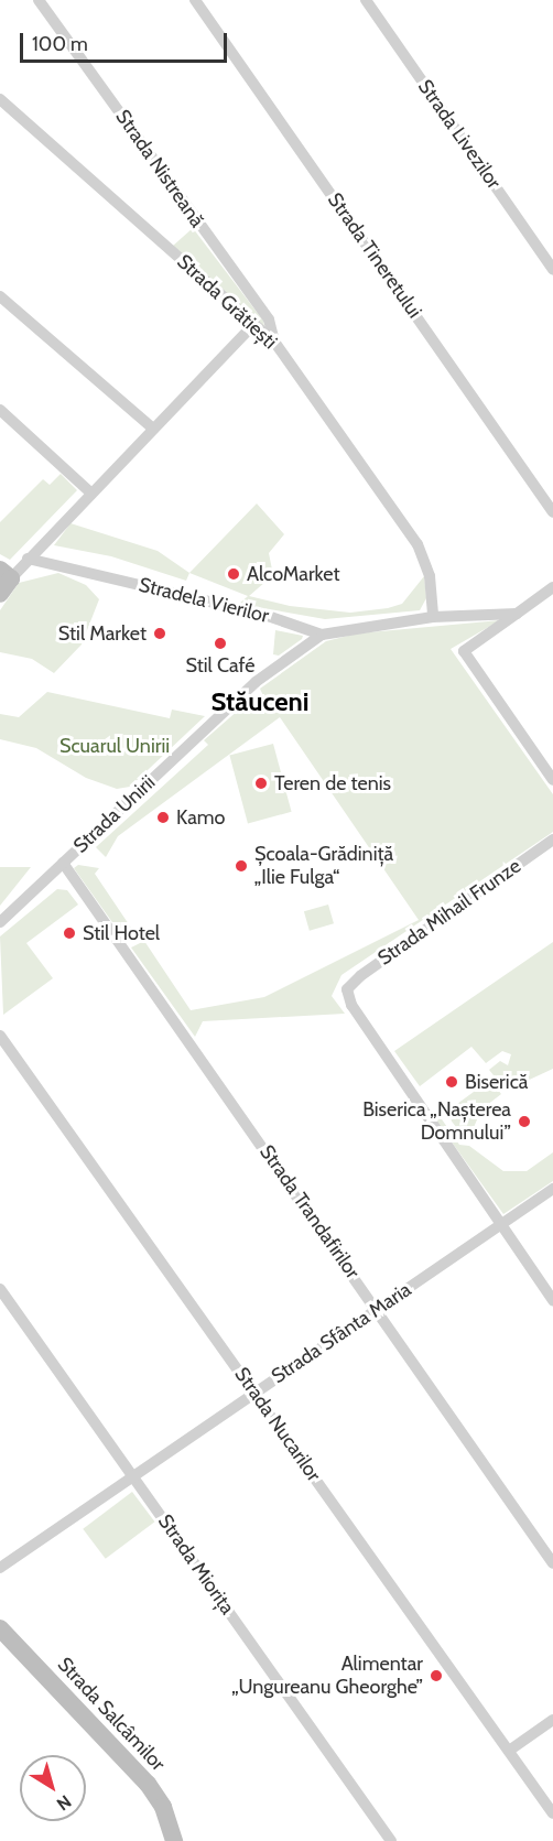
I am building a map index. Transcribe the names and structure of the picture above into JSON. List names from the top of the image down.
{
  "streets": {
    "street": [
      "Strada Livezilor",
      "Strada Nistreană",
      "Strada Tineretului",
      "Strada Grătiești",
      "Stradela Vierilor",
      "Strada Unirii",
      "Strada Mihail Frunze",
      "Strada Trandafirilor",
      "Strada Sfânta Maria",
      "Strada Nucarilor",
      "Strada Miorița",
      "Strada Salcâmilor"
    ]
  },
  "crossings": [
    ["Strada Nistreană", "Strada Grătiești"],
    ["Strada Grătiești", "Stradela Vierilor"],
    ["Stradela Vierilor", "Strada Unirii"],
    ["Strada Unirii", "Strada Trandafirilor"],
    ["Strada Mihail Frunze", "Strada Sfânta Maria"],
    ["Strada Trandafirilor", "Strada Sfânta Maria"],
    ["Strada Sfânta Maria", "Strada Nucarilor"],
    ["Strada Sfânta Maria", "Strada Miorița"]
  ],
  "districts": ["Stăuceni"],
  "parks": ["Scuarul Unirii"],
  "places": [
    "AlcoMarket",
    "Stil Market",
    "Stil Café",
    "Teren de tenis",
    "Kamo",
    "Școala-Grădiniță „Ilie Fulga“",
    "Stil Hotel",
    "Biserică",
    "Biserica „Nașterea Domnului”",
    "Alimentar „Ungureanu Gheorghe”"
  ],
  "scale_bar": "100 m",
  "north": "bottom right"
}
